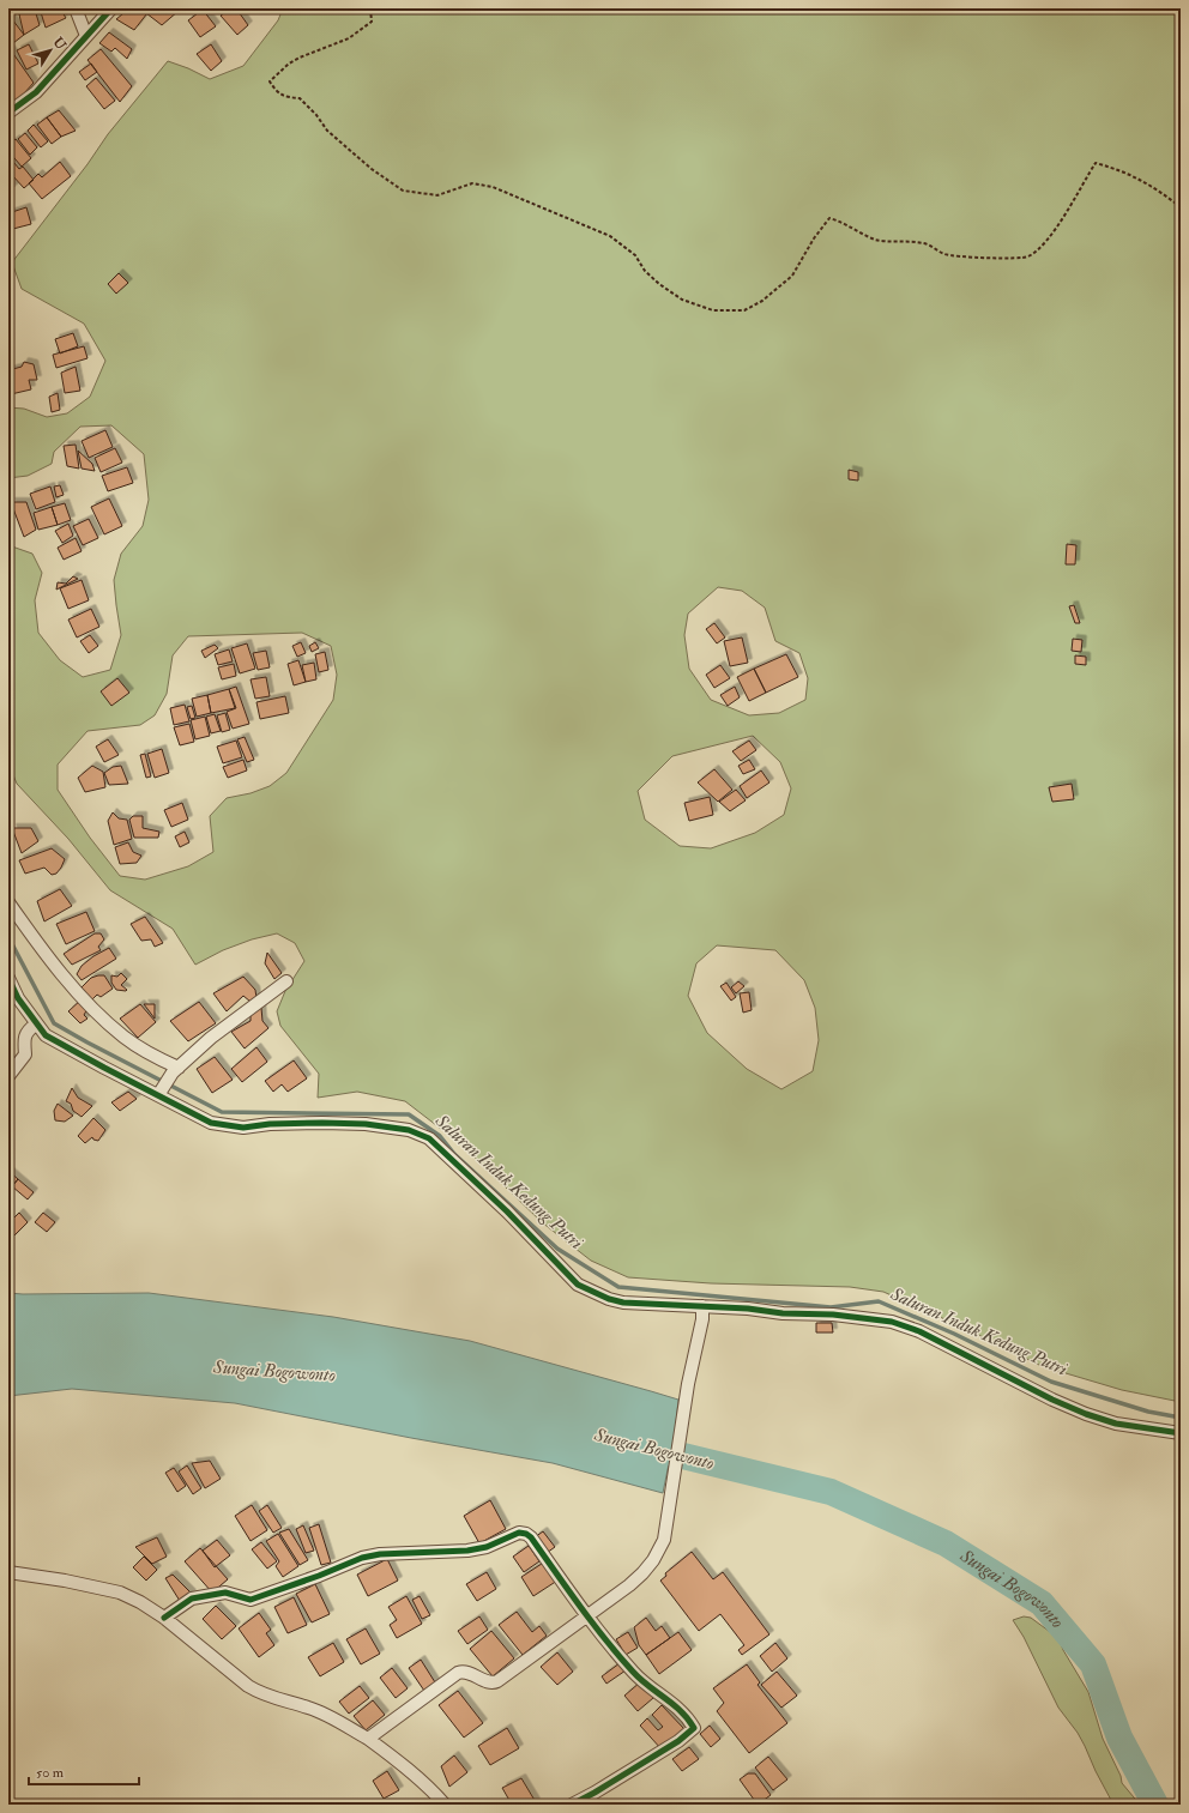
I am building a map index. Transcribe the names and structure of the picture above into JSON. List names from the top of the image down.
{
  "water": ["Saluran Induk Kedung Putri", "Sungai Bogowonto"],
  "scale_bar": "50 m",
  "north": "top right"
}
